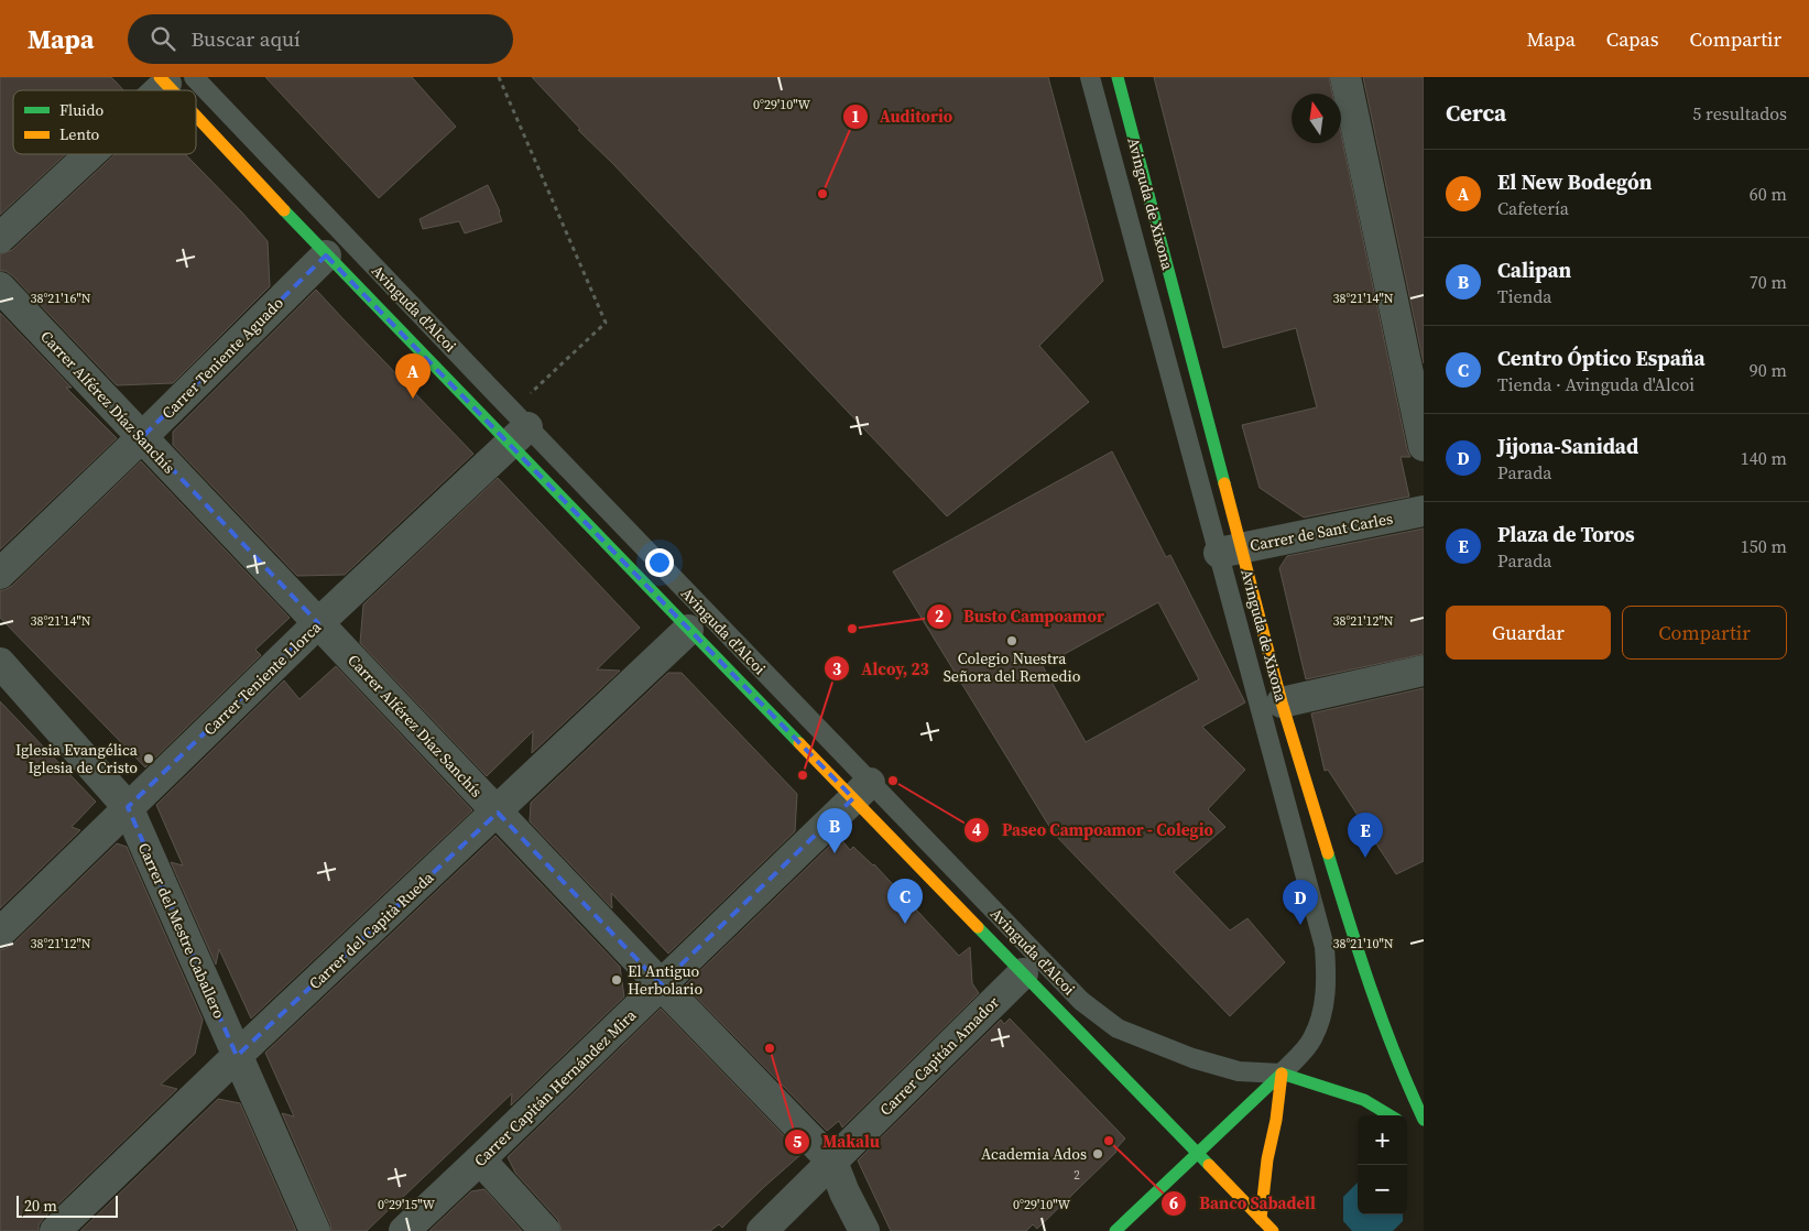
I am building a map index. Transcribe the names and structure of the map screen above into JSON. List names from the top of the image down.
{
  "streets": {
    "main road": ["Avinguda de Xixona", "Avinguda d'Alcoi"],
    "street": [
      "Carrer Teniente Aguado",
      "Carrer Alférez Díaz Sanchís",
      "Carrer de Sant Carles",
      "Carrer Teniente Llorca",
      "Carrer del Mestre Caballero",
      "Carrer del Capità Rueda",
      "Carrer Capitán Amador",
      "Carrer Capitán Hernández Mira"
    ]
  },
  "crossings": [
    ["Avinguda de Xixona", "Avinguda d'Alcoi"],
    ["Avinguda de Xixona", "Carrer de Sant Carles"],
    ["Avinguda d'Alcoi", "Carrer Teniente Aguado"],
    ["Avinguda d'Alcoi", "Carrer Teniente Llorca"],
    ["Avinguda d'Alcoi", "Carrer del Capità Rueda"],
    ["Avinguda d'Alcoi", "Carrer Capitán Amador"],
    ["Avinguda d'Alcoi", "Carrer Capitán Hernández Mira"],
    ["Carrer Teniente Aguado", "Carrer Alférez Díaz Sanchís"],
    ["Carrer Alférez Díaz Sanchís", "Carrer Teniente Llorca"],
    ["Carrer Alférez Díaz Sanchís", "Carrer del Capità Rueda"],
    ["Carrer Alférez Díaz Sanchís", "Carrer Capitán Amador"],
    ["Carrer Alférez Díaz Sanchís", "Carrer Capitán Hernández Mira"],
    ["Carrer Teniente Llorca", "Carrer del Mestre Caballero"],
    ["Carrer del Mestre Caballero", "Carrer del Capità Rueda"]
  ],
  "places": [
    "Auditorio",
    "Busto Campoamor",
    "Colegio Nuestra Señora del Remedio",
    "Iglesia Evangélica Iglesia de Cristo",
    "Alcoy, 23",
    "Paseo Campoamor - Colegio",
    "El Antiguo Herbolario",
    "Makalu",
    "Banco Sabadell",
    "Academia Ados"
  ],
  "house_numbers": ["2"],
  "legend": ["Fluido", "Lento"],
  "scale_bar": "20 m",
  "north": "top",
  "page": {
    "header": "Mapa",
    "search": "Buscar aquí",
    "nav": ["Mapa", "Capas", "Compartir"],
    "heading": ["Cerca", "5 resultados"],
    "list": [
      {
        "mark": "A",
        "name": "El New Bodegón",
        "note": "Cafetería",
        "value": "60 m"
      },
      {
        "mark": "B",
        "name": "Calipan",
        "note": "Tienda",
        "value": "70 m"
      },
      {
        "mark": "C",
        "name": "Centro Óptico España",
        "note": "Tienda · Avinguda d'Alcoi",
        "value": "90 m"
      },
      {
        "mark": "D",
        "name": "Jijona-Sanidad",
        "note": "Parada",
        "value": "140 m"
      },
      {
        "mark": "E",
        "name": "Plaza de Toros",
        "note": "Parada",
        "value": "150 m"
      }
    ],
    "pins": [
      "A",
      "B",
      "E",
      "C",
      "D"
    ],
    "buttons": ["Guardar", "Compartir"],
    "map_buttons": ["+", "−"],
    "scale": "20 m"
  },
  "coordinates": [
    "0°29'10\"W",
    "38°21'16\"N",
    "38°21'14\"N",
    "38°21'12\"N",
    "38°21'10\"N",
    "0°29'15\"W"
  ]
}
